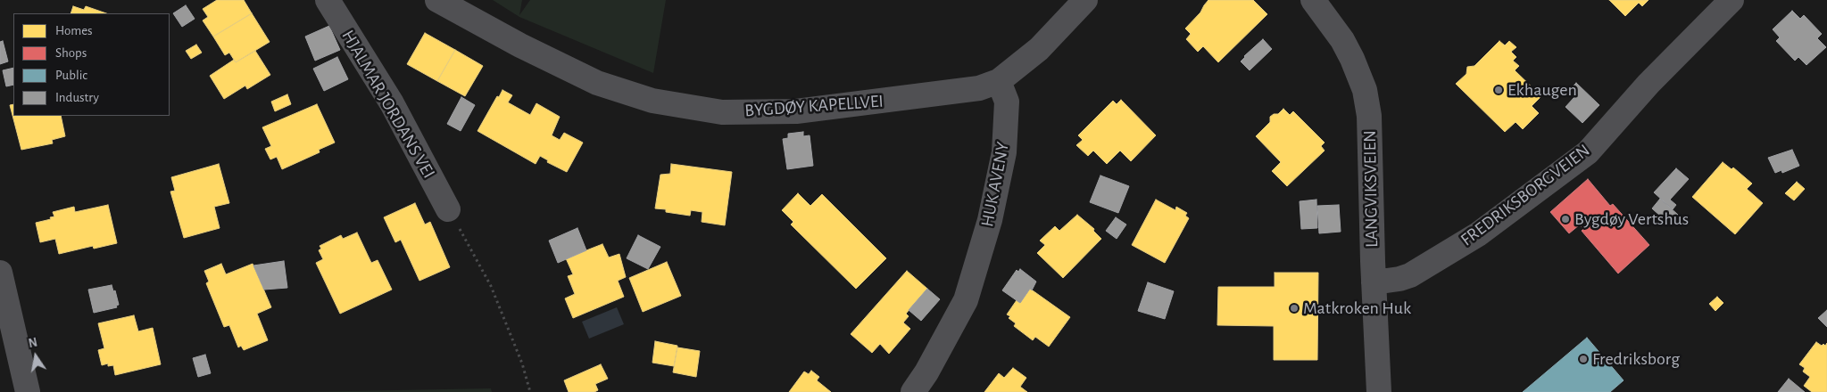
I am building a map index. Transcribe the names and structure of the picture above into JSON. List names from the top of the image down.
{
  "streets": {
    "street": [
      "HJALMAR JORDANS VEI",
      "BYGDØY KAPELLVEI",
      "HUK AVENY",
      "LANGVIKSVEIEN",
      "FREDRIKSBORGVEIEN"
    ]
  },
  "crossings": [
    ["BYGDØY KAPELLVEI", "HUK AVENY"],
    ["LANGVIKSVEIEN", "FREDRIKSBORGVEIEN"]
  ],
  "places": [
    "Ekhaugen",
    "Bygdøy Vertshus",
    "Matkroken Huk",
    "Fredriksborg"
  ],
  "legend": [
    "Homes",
    "Shops",
    "Public",
    "Industry"
  ],
  "north": "top"
}
